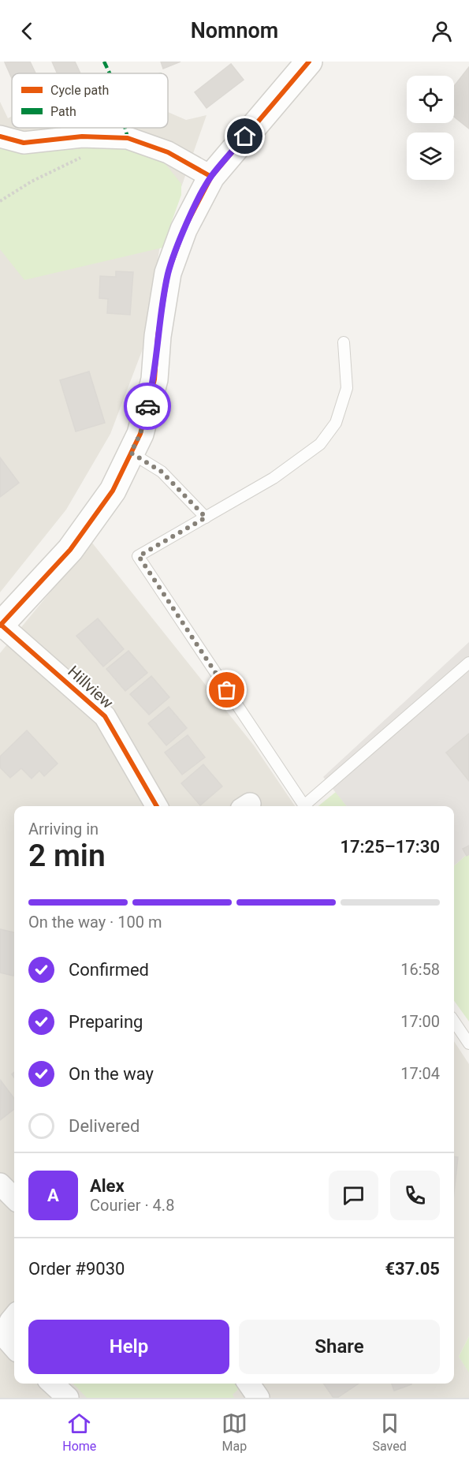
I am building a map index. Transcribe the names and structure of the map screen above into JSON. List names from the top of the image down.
{
  "streets": {
    "street": ["Hillview"]
  },
  "legend": ["Cycle path", "Path"],
  "page": {
    "header": "Nomnom",
    "heading": ["2 min", "Arriving in", "17:25–17:30"],
    "panel": [
      "Alex",
      "Courier · 4.8",
      "Order #9030",
      "€37.05"
    ],
    "bar": "On the way · 100 m",
    "list": [
      ["Confirmed", "16:58"],
      ["Preparing", "17:00"],
      ["On the way", "17:04"],
      "Delivered"
    ],
    "round": "A",
    "buttons": ["Help", "Share"],
    "tabs": ["Home", "Map", "Saved"]
  }
}
